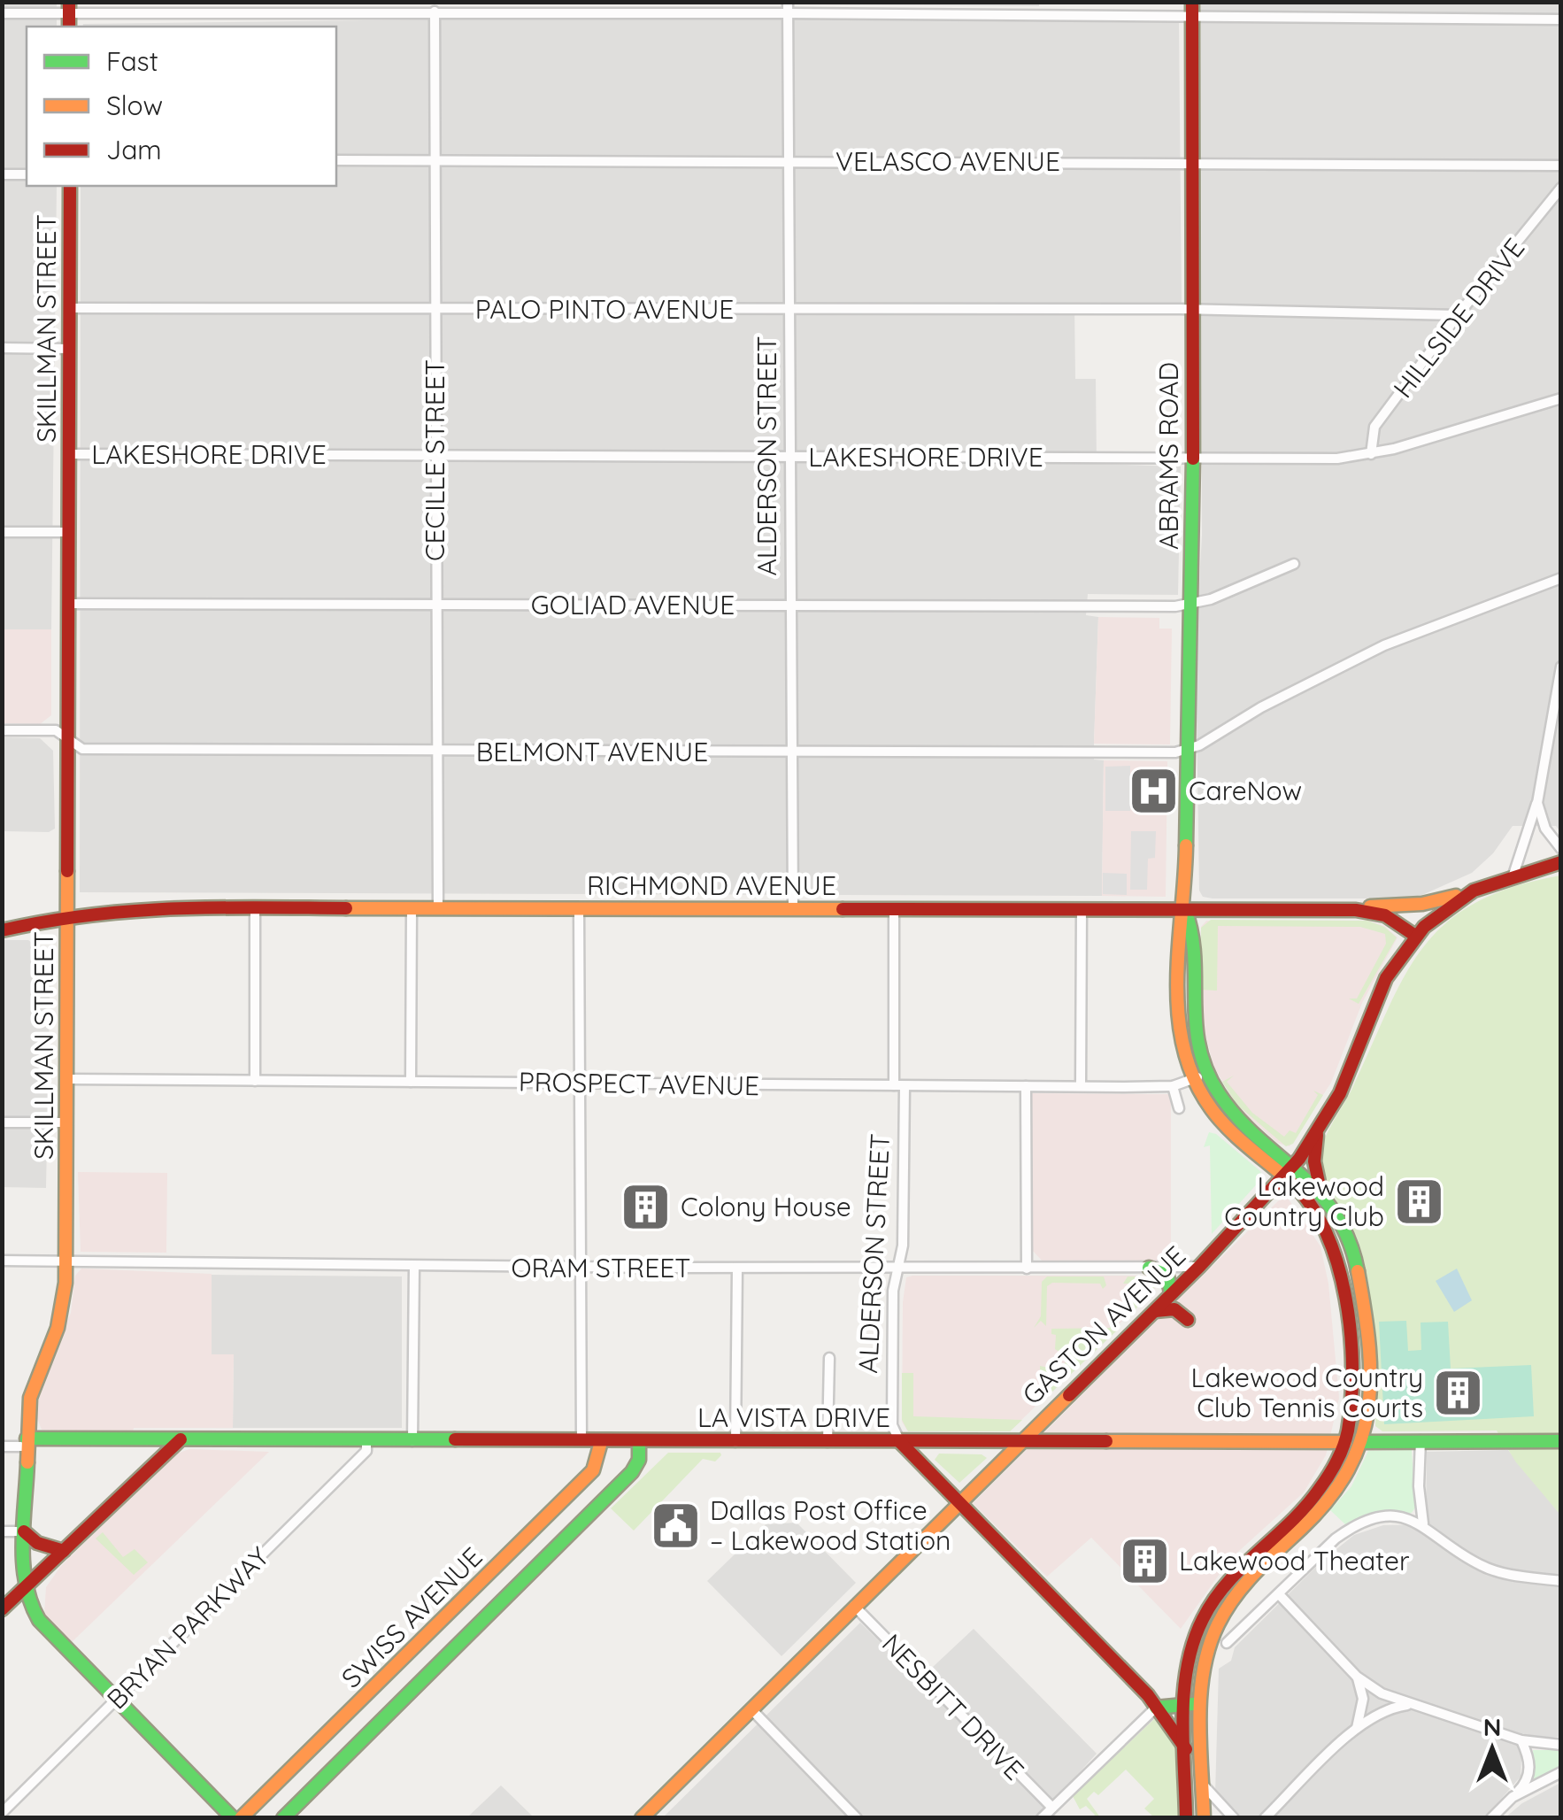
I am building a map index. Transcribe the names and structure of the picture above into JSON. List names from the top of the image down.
{
  "streets": {
    "main road": [
      "SKILLMAN STREET",
      "ABRAMS ROAD",
      "RICHMOND AVENUE",
      "GASTON AVENUE",
      "LA VISTA DRIVE",
      "SWISS AVENUE"
    ],
    "street": [
      "VELASCO AVENUE",
      "PALO PINTO AVENUE",
      "HILLSIDE DRIVE",
      "LAKESHORE DRIVE",
      "ALDERSON STREET",
      "CECILLE STREET",
      "GOLIAD AVENUE",
      "BELMONT AVENUE",
      "PROSPECT AVENUE",
      "ORAM STREET",
      "BRYAN PARKWAY",
      "NESBITT DRIVE"
    ]
  },
  "crossings": [
    ["VELASCO AVENUE", "ALDERSON STREET"],
    ["VELASCO AVENUE", "ABRAMS ROAD"],
    ["VELASCO AVENUE", "CECILLE STREET"],
    ["PALO PINTO AVENUE", "HILLSIDE DRIVE"],
    ["PALO PINTO AVENUE", "SKILLMAN STREET"],
    ["PALO PINTO AVENUE", "ALDERSON STREET"],
    ["PALO PINTO AVENUE", "ABRAMS ROAD"],
    ["PALO PINTO AVENUE", "CECILLE STREET"],
    ["HILLSIDE DRIVE", "LAKESHORE DRIVE"],
    ["SKILLMAN STREET", "LAKESHORE DRIVE"],
    ["SKILLMAN STREET", "GOLIAD AVENUE"],
    ["SKILLMAN STREET", "BELMONT AVENUE"],
    ["SKILLMAN STREET", "RICHMOND AVENUE"],
    ["SKILLMAN STREET", "PROSPECT AVENUE"],
    ["SKILLMAN STREET", "ORAM STREET"],
    ["SKILLMAN STREET", "LA VISTA DRIVE"],
    ["SKILLMAN STREET", "BRYAN PARKWAY"],
    ["LAKESHORE DRIVE", "ALDERSON STREET"],
    ["LAKESHORE DRIVE", "ABRAMS ROAD"],
    ["LAKESHORE DRIVE", "CECILLE STREET"],
    ["ALDERSON STREET", "GOLIAD AVENUE"],
    ["ALDERSON STREET", "BELMONT AVENUE"],
    ["ALDERSON STREET", "RICHMOND AVENUE"],
    ["ALDERSON STREET", "PROSPECT AVENUE"],
    ["ALDERSON STREET", "ORAM STREET"],
    ["ALDERSON STREET", "LA VISTA DRIVE"],
    ["ABRAMS ROAD", "GOLIAD AVENUE"],
    ["ABRAMS ROAD", "BELMONT AVENUE"],
    ["ABRAMS ROAD", "RICHMOND AVENUE"],
    ["ABRAMS ROAD", "PROSPECT AVENUE"],
    ["ABRAMS ROAD", "GASTON AVENUE"],
    ["ABRAMS ROAD", "LA VISTA DRIVE"],
    ["CECILLE STREET", "GOLIAD AVENUE"],
    ["CECILLE STREET", "BELMONT AVENUE"],
    ["CECILLE STREET", "RICHMOND AVENUE"],
    ["RICHMOND AVENUE", "GASTON AVENUE"],
    ["ORAM STREET", "GASTON AVENUE"],
    ["GASTON AVENUE", "LA VISTA DRIVE"],
    ["GASTON AVENUE", "NESBITT DRIVE"],
    ["LA VISTA DRIVE", "SWISS AVENUE"],
    ["LA VISTA DRIVE", "BRYAN PARKWAY"]
  ],
  "places": {
    "hospital": ["CareNow"],
    "building": [
      "Lakewood Country Club",
      "Colony House",
      "Lakewood Country Club Tennis Courts",
      "Lakewood Theater"
    ],
    "public building": ["Dallas Post Office – Lakewood Station"]
  },
  "legend": ["Fast", "Slow", "Jam"],
  "north": "top"
}
